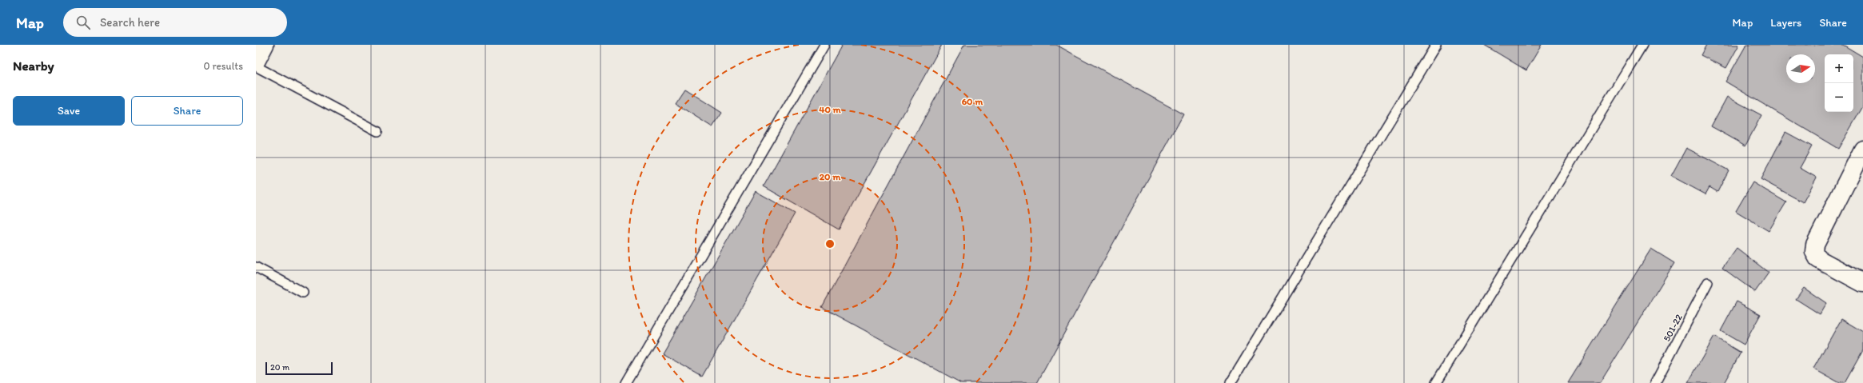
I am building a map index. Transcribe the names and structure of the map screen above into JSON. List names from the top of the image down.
{
  "streets": {
    "lane": ["501-22"]
  },
  "scale_bar": "20 m",
  "north": "right",
  "page": {
    "header": "Map",
    "search": "Search here",
    "nav": ["Map", "Layers", "Share"],
    "heading": ["Nearby", "0 results"],
    "map_buttons": ["+", "−"],
    "buttons": ["Save", "Share"],
    "scale": "20 m"
  },
  "rings": ["60 m", "40 m", "20 m"]
}
